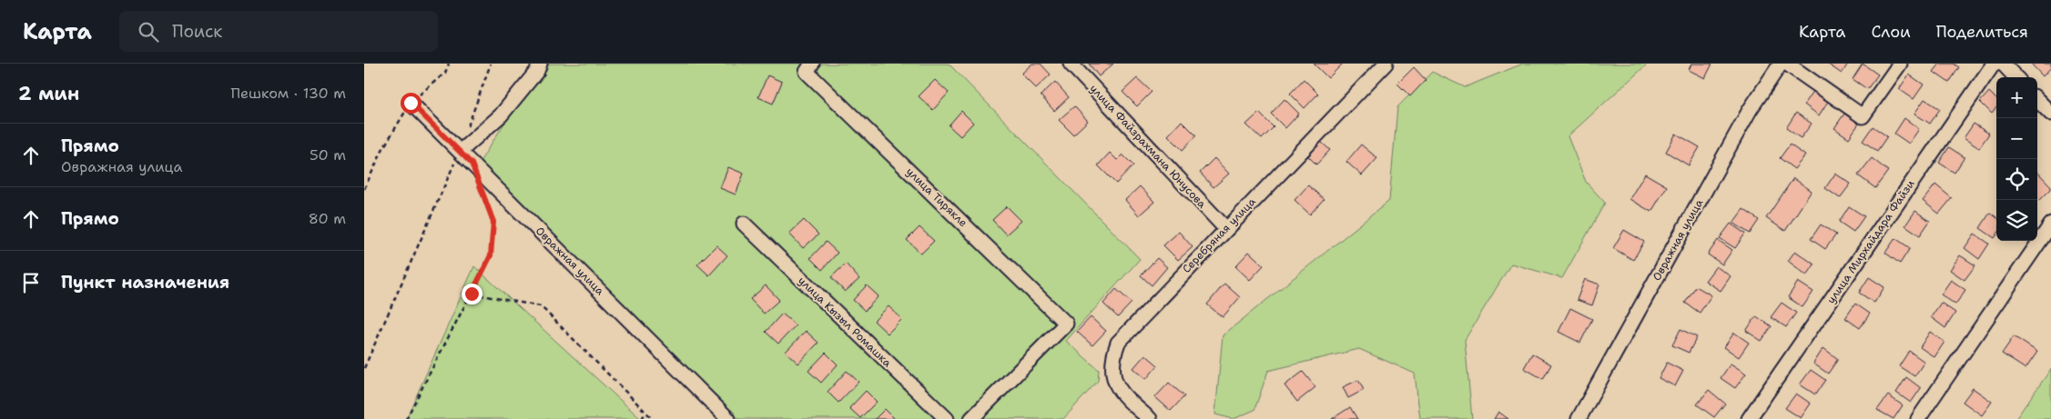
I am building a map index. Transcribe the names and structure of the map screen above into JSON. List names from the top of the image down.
{
  "streets": {
    "street": [
      "улица Файзрахмана Юнусова",
      "улица Тирякле",
      "Серебряная улица",
      "Овражная улица",
      "улица Мирхайдара Файзи",
      "улица Кызыл Ромашка"
    ]
  },
  "crossings": [
    ["улица Файзрахмана Юнусова", "Серебряная улица"]
  ],
  "page": {
    "header": "Карта",
    "search": "Поиск",
    "nav": ["Карта", "Слои", "Поделиться"],
    "heading": ["2 мин", "Пешком · 130 m"],
    "map_buttons": ["+", "−"],
    "list": [
      ["Прямо", "Овражная улица", "50 m"],
      ["Прямо", "80 m"],
      "Пункт назначения"
    ]
  }
}
